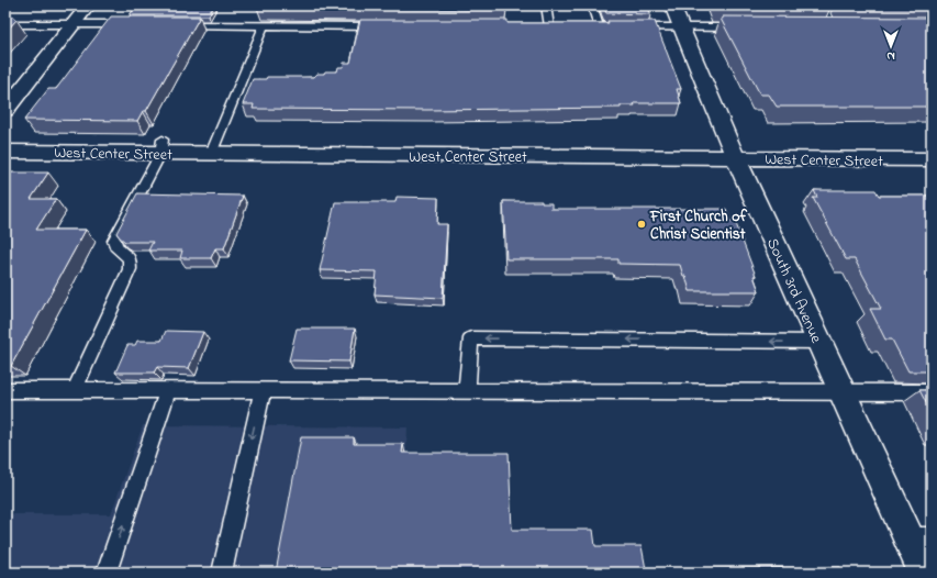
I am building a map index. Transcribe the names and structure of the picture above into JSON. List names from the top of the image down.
{
  "streets": {
    "street": ["West Center Street", "South 3rd Avenue"]
  },
  "crossings": [
    ["West Center Street", "South 3rd Avenue"]
  ],
  "places": ["First Church of Christ Scientist"],
  "north": "bottom"
}
